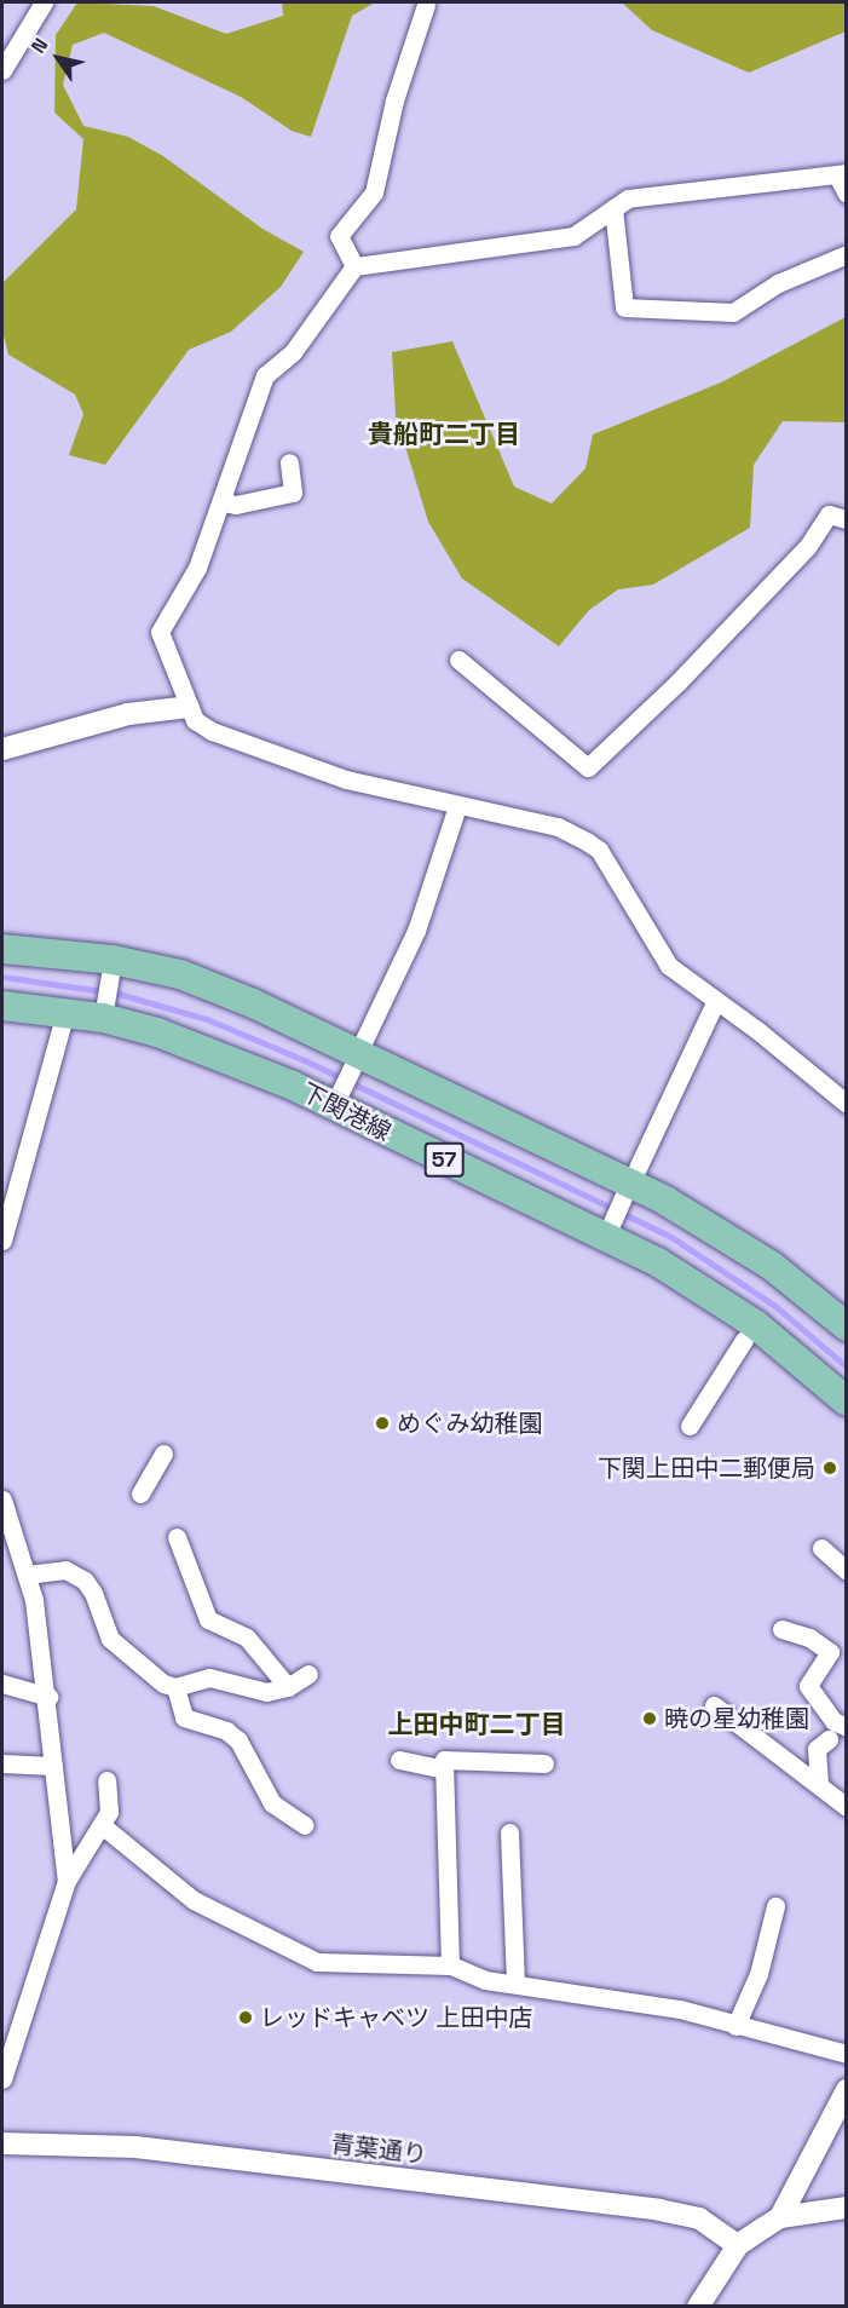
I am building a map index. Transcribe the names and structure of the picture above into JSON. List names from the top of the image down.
{
  "streets": {
    "main road": ["下関港線", "57"],
    "street": ["青葉通り"]
  },
  "districts": ["貴船町二丁目", "上田中町二丁目"],
  "places": [
    "めぐみ幼稚園",
    "下関上田中二郵便局",
    "暁の星幼稚園",
    "レッドキャベツ 上田中店"
  ],
  "north": "top left"
}
